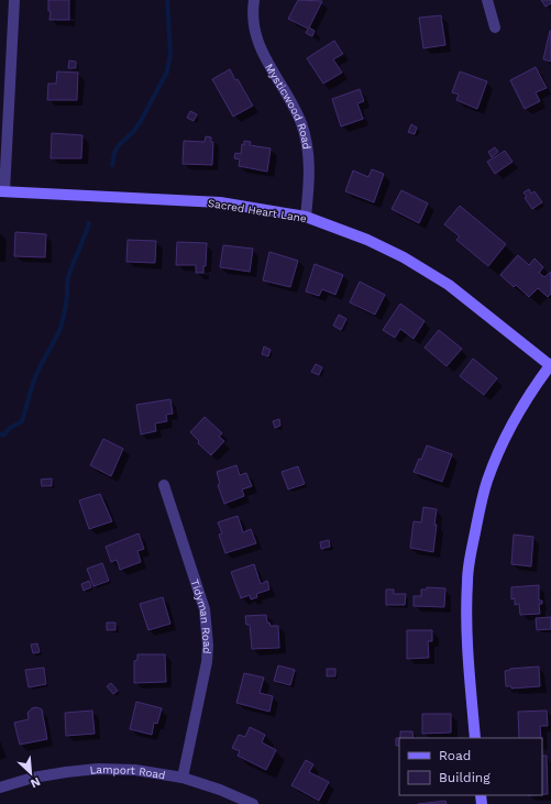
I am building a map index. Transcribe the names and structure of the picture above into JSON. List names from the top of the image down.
{
  "streets": {
    "street": [
      "Mysticwood Road",
      "Sacred Heart Lane",
      "Tidyman Road",
      "Lamport Road"
    ]
  },
  "crossings": [
    ["Mysticwood Road", "Sacred Heart Lane"],
    ["Tidyman Road", "Lamport Road"]
  ],
  "legend": ["Road", "Building"],
  "north": "bottom right"
}
